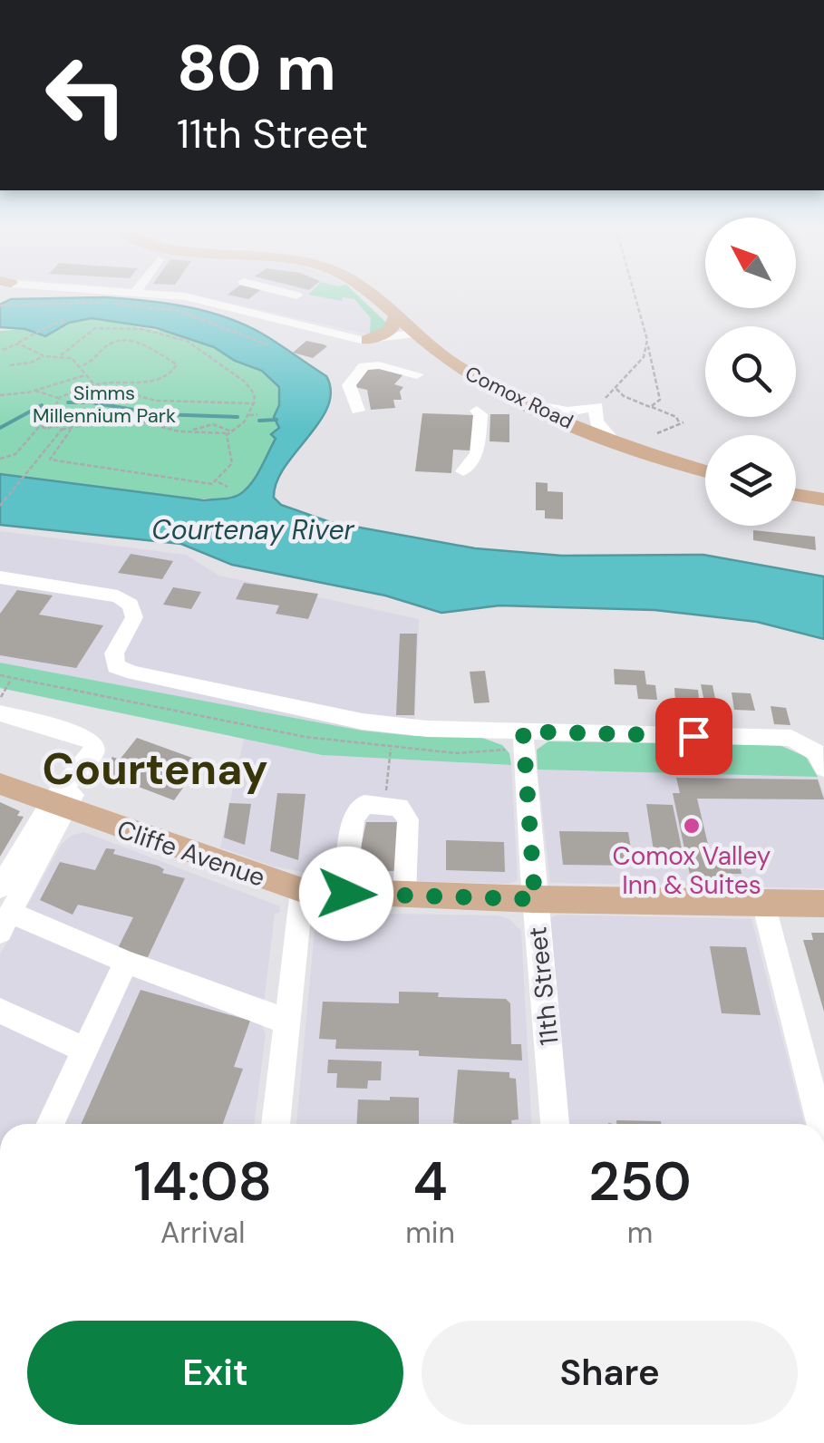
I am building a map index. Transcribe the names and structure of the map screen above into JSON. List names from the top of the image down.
{
  "streets": {
    "main road": ["Comox Road", "Cliffe Avenue"],
    "street": ["11th Street"]
  },
  "crossings": [
    ["Cliffe Avenue", "11th Street"]
  ],
  "districts": ["Courtenay"],
  "water": ["Courtenay River"],
  "parks": ["Simms Millennium Park"],
  "places": ["Comox Valley Inn & Suites"],
  "north": "top left",
  "page": {
    "turn": ["80 m", "11th Street"],
    "eta": [
      "14:08",
      "Arrival",
      "4",
      "min",
      "250",
      "m"
    ],
    "buttons": ["Exit", "Share"]
  }
}
